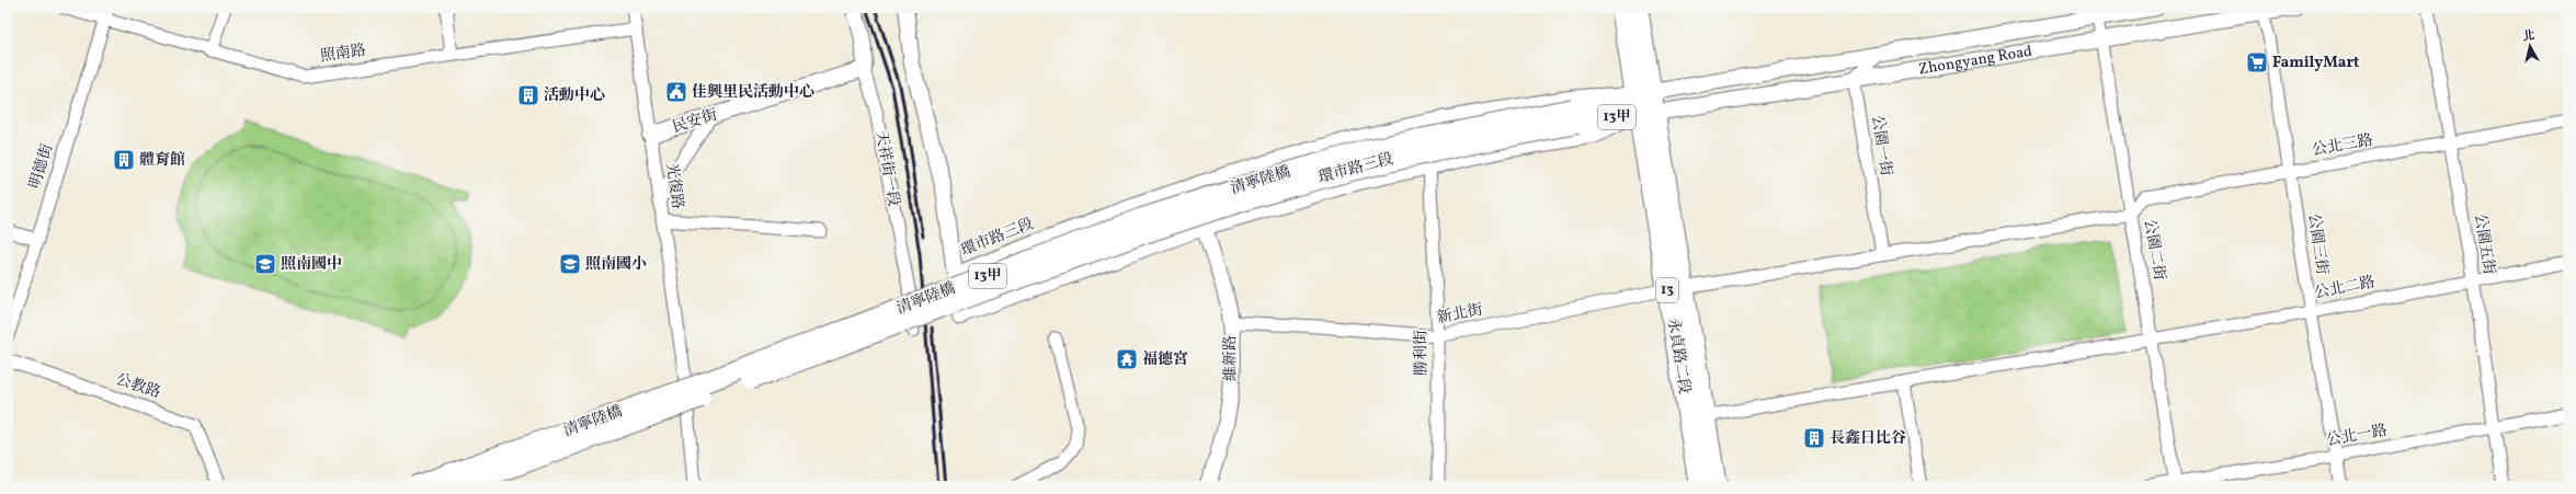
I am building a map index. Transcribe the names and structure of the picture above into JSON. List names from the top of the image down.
{
  "streets": {
    "main road": [
      "13甲",
      "清寧陸橋",
      "13",
      "永貞路二段"
    ],
    "street": [
      "照南路",
      "Zhongyang Road",
      "民安街",
      "公園一街",
      "公北三路",
      "明德街",
      "天祥街一段",
      "環市路三段",
      "光復路",
      "公園三街",
      "公園五街",
      "公園二街",
      "公北二路",
      "新北街",
      "勝利街",
      "維新路",
      "公教路",
      "公北一路"
    ]
  },
  "crossings": [
    ["照南路", "明德街"],
    ["照南路", "光復路"],
    ["Zhongyang Road", "13甲"],
    ["Zhongyang Road", "公園一街"],
    ["Zhongyang Road", "環市路三段"],
    ["Zhongyang Road", "公園三街"],
    ["Zhongyang Road", "公園二街"],
    ["Zhongyang Road", "13"],
    ["Zhongyang Road", "永貞路二段"],
    ["13甲", "環市路三段"],
    ["13甲", "清寧陸橋"],
    ["13甲", "13"],
    ["13甲", "永貞路二段"],
    ["民安街", "天祥街一段"],
    ["民安街", "光復路"],
    ["公園一街", "新北街"],
    ["公北三路", "公園三街"],
    ["公北三路", "公園五街"],
    ["公北三路", "公園二街"],
    ["公北三路", "新北街"],
    ["環市路三段", "13"],
    ["環市路三段", "勝利街"],
    ["環市路三段", "永貞路二段"],
    ["環市路三段", "維新路"],
    ["公園三街", "公北二路"],
    ["公園三街", "公北一路"],
    ["公園五街", "公北二路"],
    ["公園五街", "公北一路"],
    ["公園二街", "公北二路"],
    ["公園二街", "新北街"],
    ["公園二街", "公北一路"],
    ["公北二路", "永貞路二段"],
    ["13", "永貞路二段"],
    ["新北街", "勝利街"],
    ["新北街", "永貞路二段"],
    ["新北街", "維新路"]
  ],
  "places": {
    "supermarket": ["FamilyMart"],
    "public building": ["佳興里民活動中心"],
    "building": ["活動中心", "體育館", "長鑫日比谷"],
    "school or university": ["照南國中", "照南國小"],
    "temple": ["福德宮"]
  },
  "north": "top"
}
